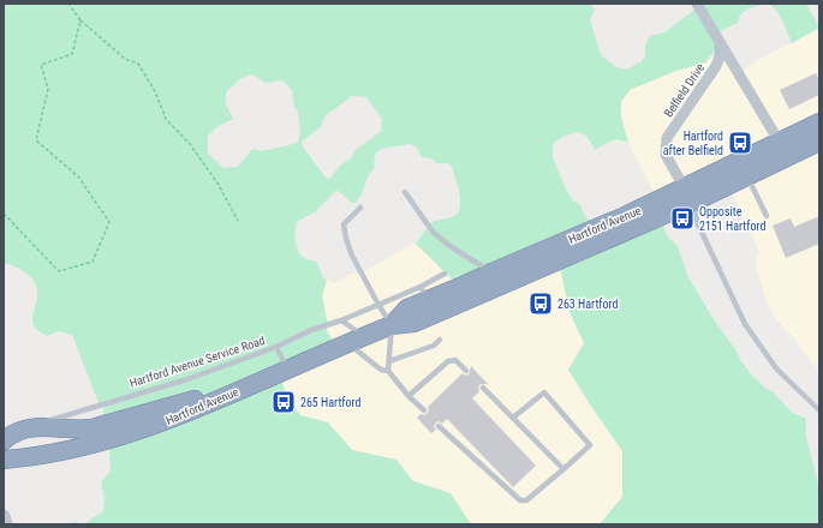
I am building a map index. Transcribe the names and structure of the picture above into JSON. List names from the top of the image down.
{
  "streets": {
    "highway": ["Hartford Avenue"],
    "street": ["Belfield Drive"],
    "lane": ["Hartford Avenue Service Road"]
  },
  "crossings": [
    ["Belfield Drive", "Hartford Avenue"],
    ["Hartford Avenue", "Hartford Avenue Service Road"]
  ],
  "places": {
    "bus stop": [
      "Hartford after Belfield",
      "Opposite 2151 Hartford",
      "263 Hartford",
      "265 Hartford"
    ]
  }
}
